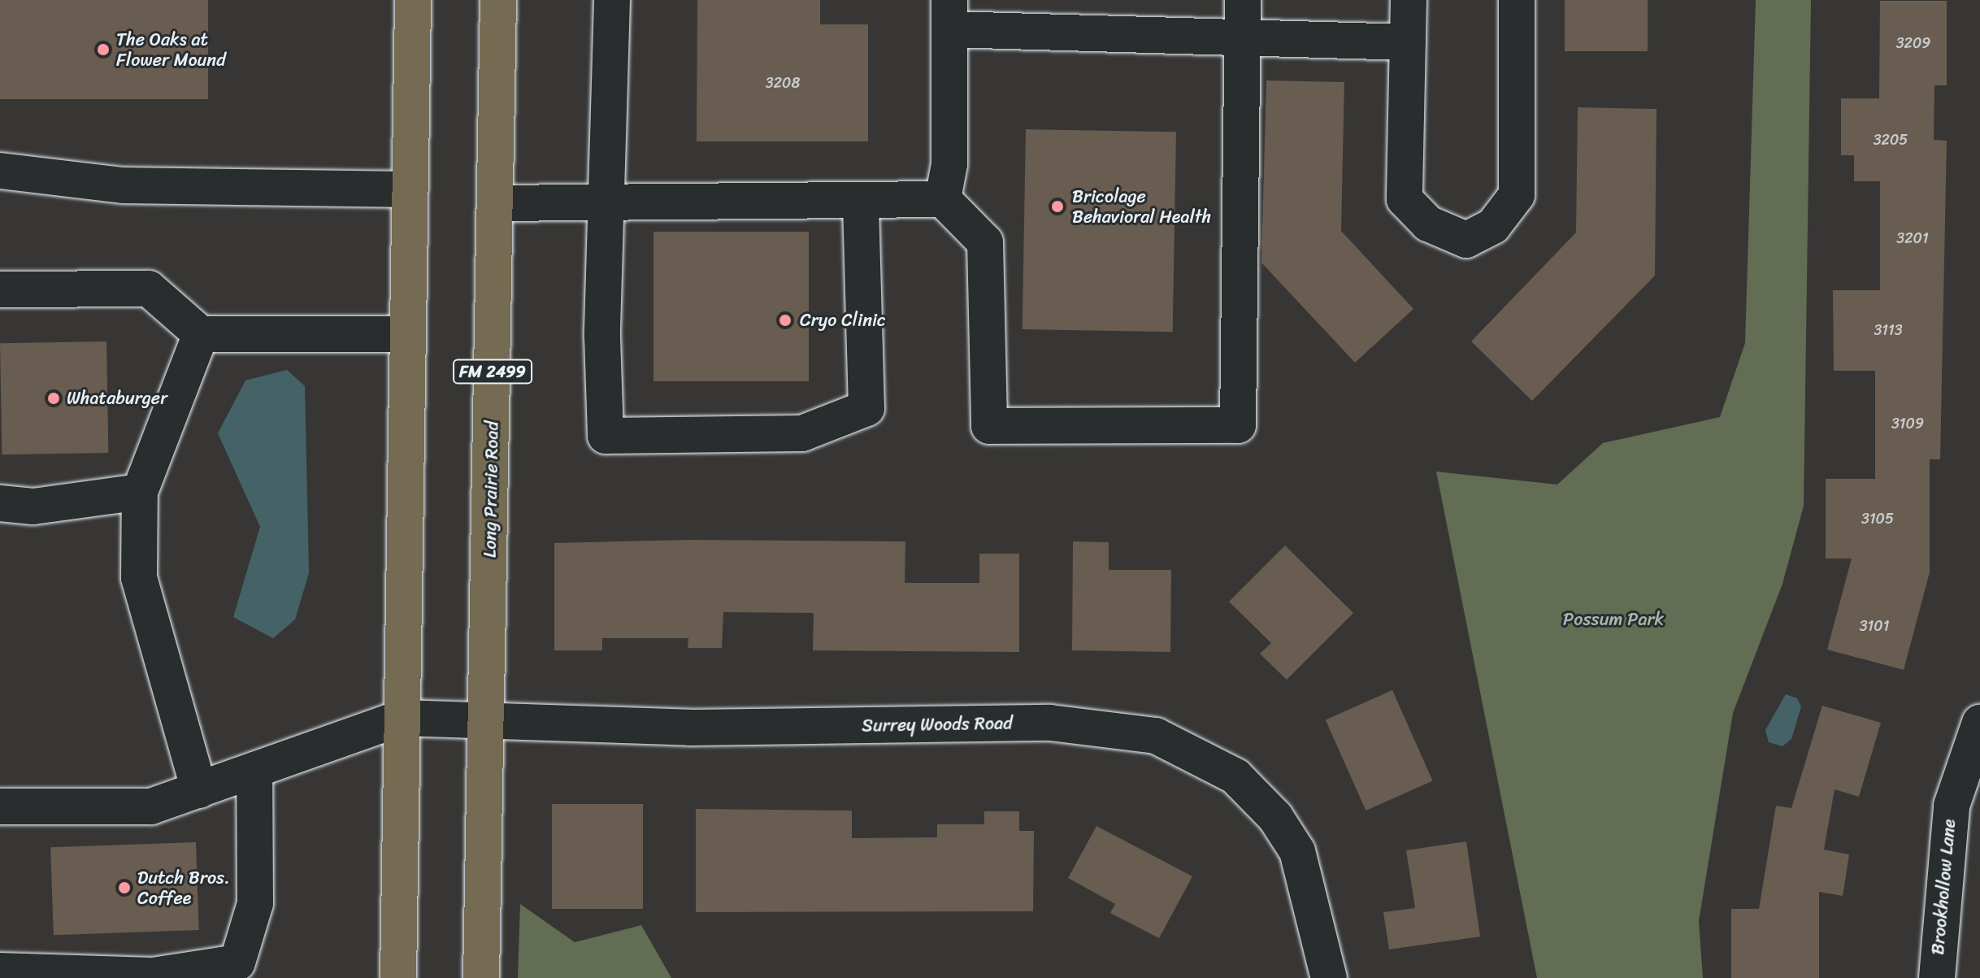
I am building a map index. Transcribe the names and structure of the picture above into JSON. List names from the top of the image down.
{
  "streets": {
    "main road": ["FM 2499", "Long Prairie Road"],
    "street": ["Surrey Woods Road", "Brookhollow Lane"]
  },
  "crossings": [
    ["Long Prairie Road", "Surrey Woods Road"]
  ],
  "parks": ["Possum Park"],
  "places": [
    "The Oaks at Flower Mound",
    "Bricolage Behavioral Health",
    "Cryo Clinic",
    "Whataburger",
    "Dutch Bros. Coffee"
  ],
  "house_numbers": [
    "3209",
    "3208",
    "3205",
    "3201",
    "3113",
    "3109",
    "3105",
    "3101"
  ]
}
